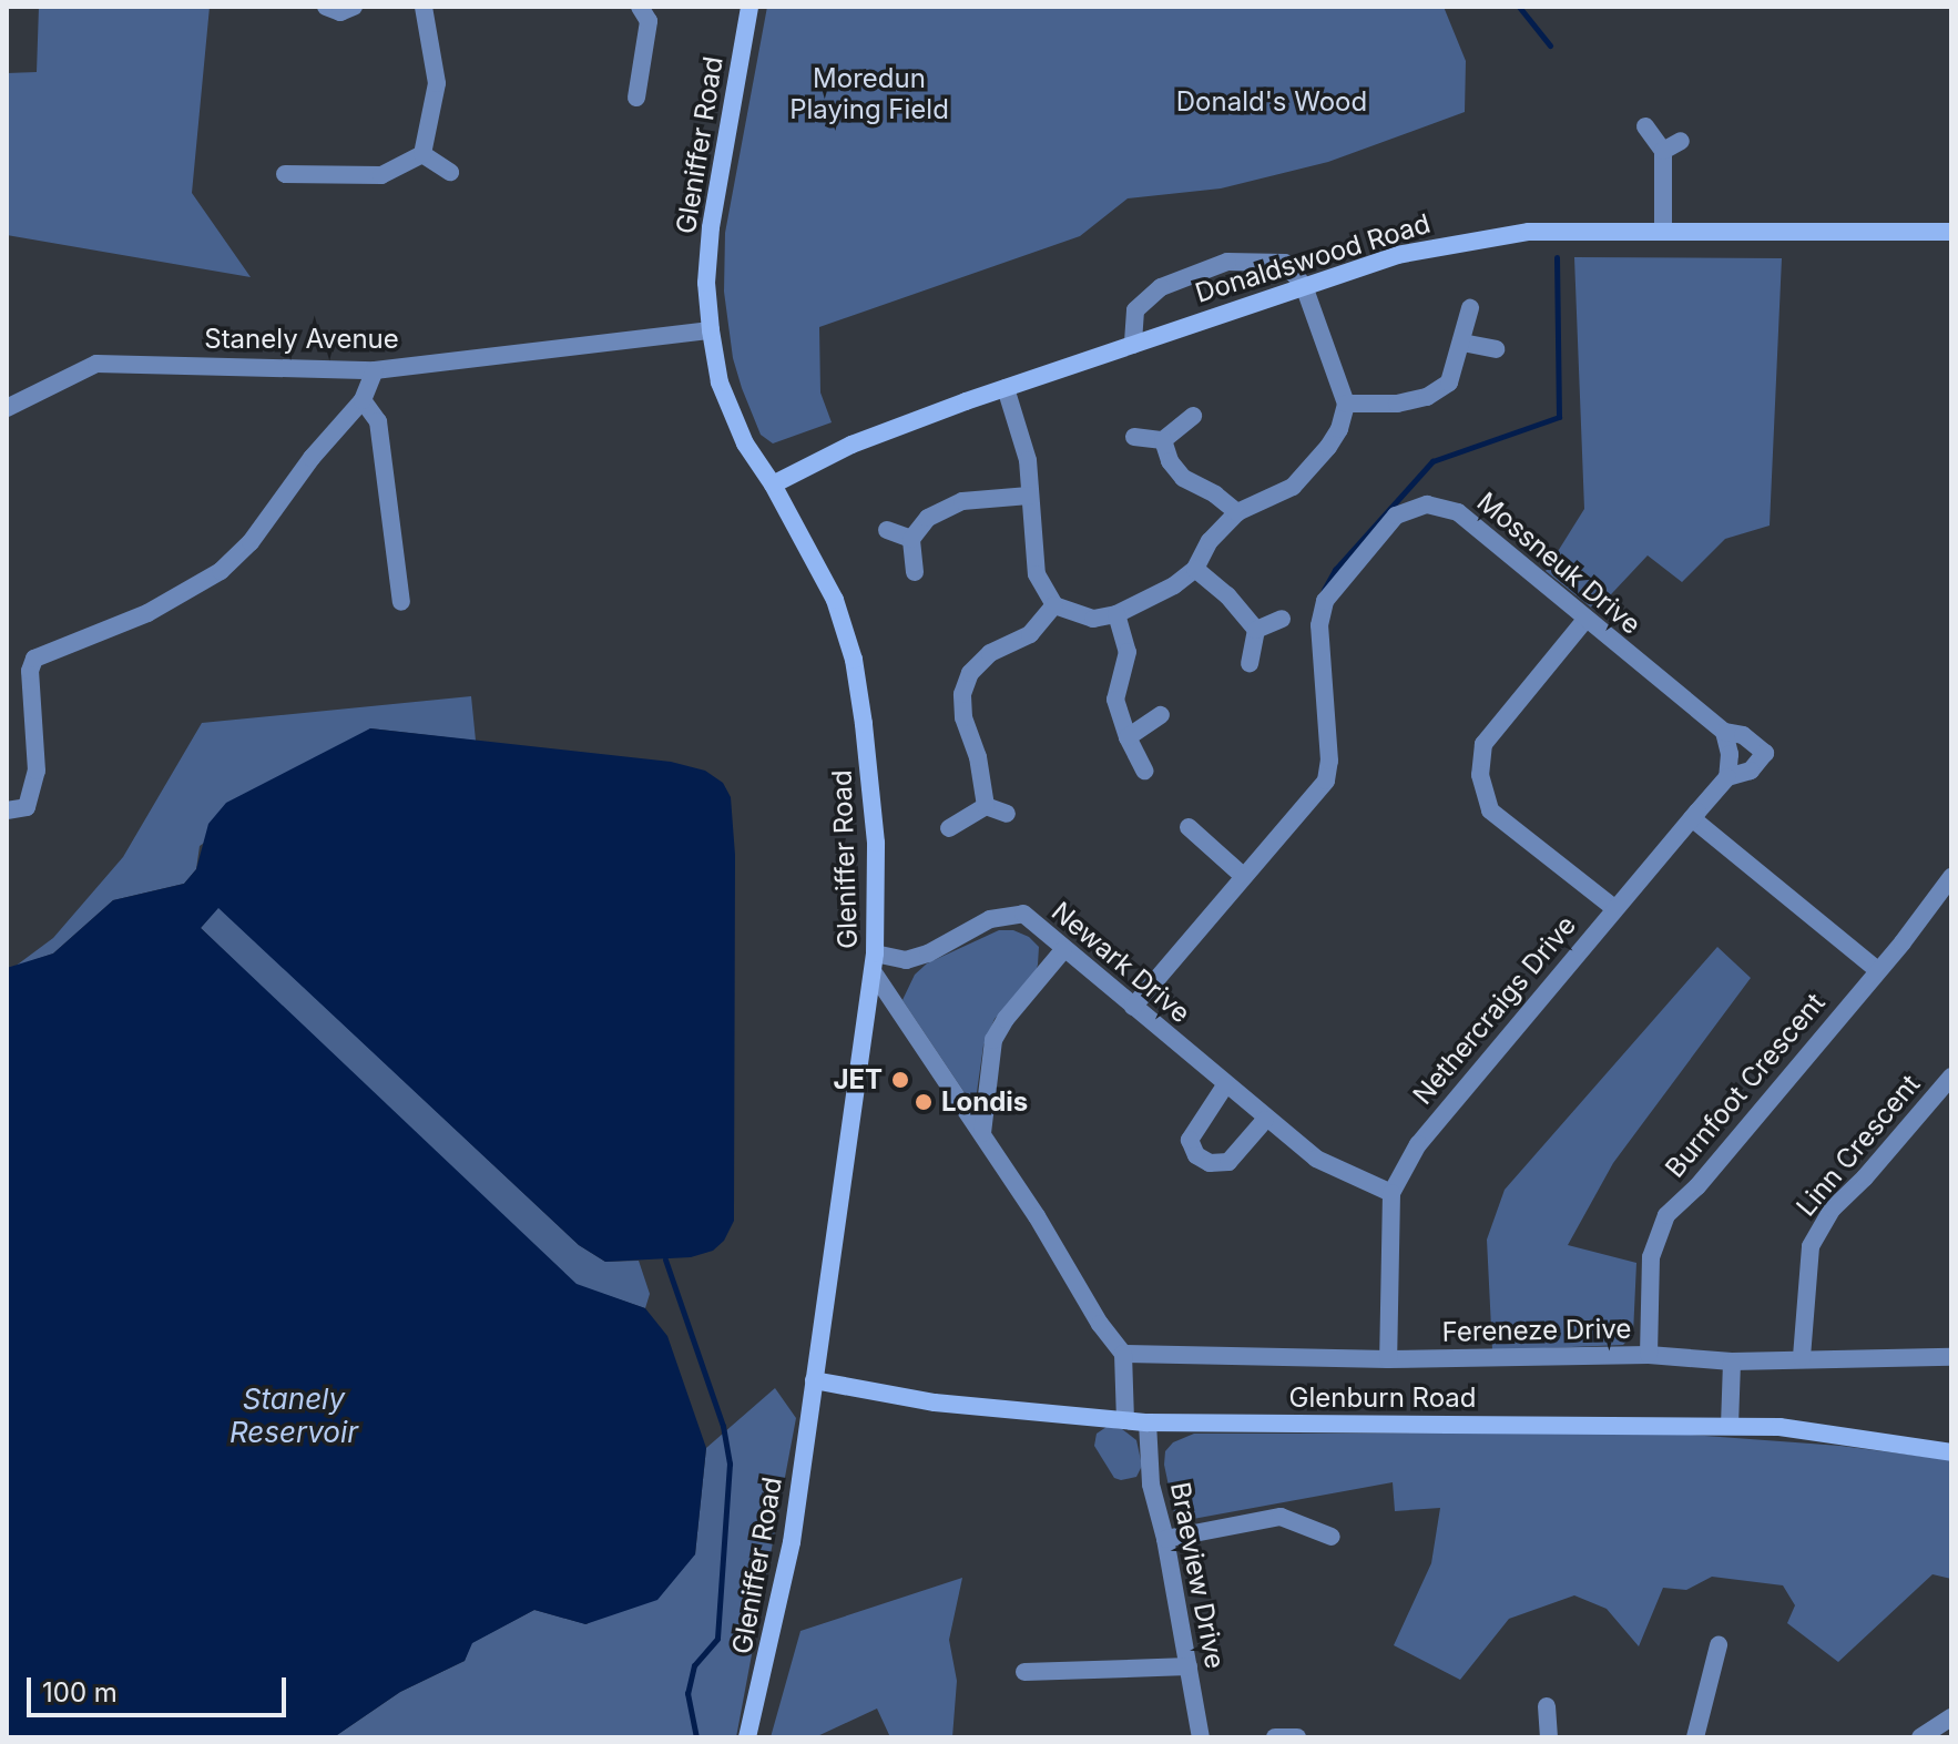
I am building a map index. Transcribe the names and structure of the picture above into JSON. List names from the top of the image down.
{
  "streets": {
    "street": [
      "Gleniffer Road",
      "Donaldswood Road",
      "Stanely Avenue",
      "Mossneuk Drive",
      "Newark Drive",
      "Nethercraigs Drive",
      "Burnfoot Crescent",
      "Linn Crescent",
      "Fereneze Drive",
      "Glenburn Road",
      "Braeview Drive"
    ]
  },
  "crossings": [
    ["Gleniffer Road", "Donaldswood Road"],
    ["Gleniffer Road", "Stanely Avenue"],
    ["Gleniffer Road", "Newark Drive"],
    ["Gleniffer Road", "Glenburn Road"],
    ["Mossneuk Drive", "Newark Drive"],
    ["Mossneuk Drive", "Nethercraigs Drive"],
    ["Newark Drive", "Nethercraigs Drive"],
    ["Nethercraigs Drive", "Fereneze Drive"],
    ["Burnfoot Crescent", "Fereneze Drive"],
    ["Linn Crescent", "Fereneze Drive"],
    ["Glenburn Road", "Braeview Drive"]
  ],
  "water": ["Stanely Reservoir"],
  "parks": ["Moredun Playing Field", "Donald's Wood"],
  "places": ["JET", "Londis"],
  "scale_bar": "100 m"
}
